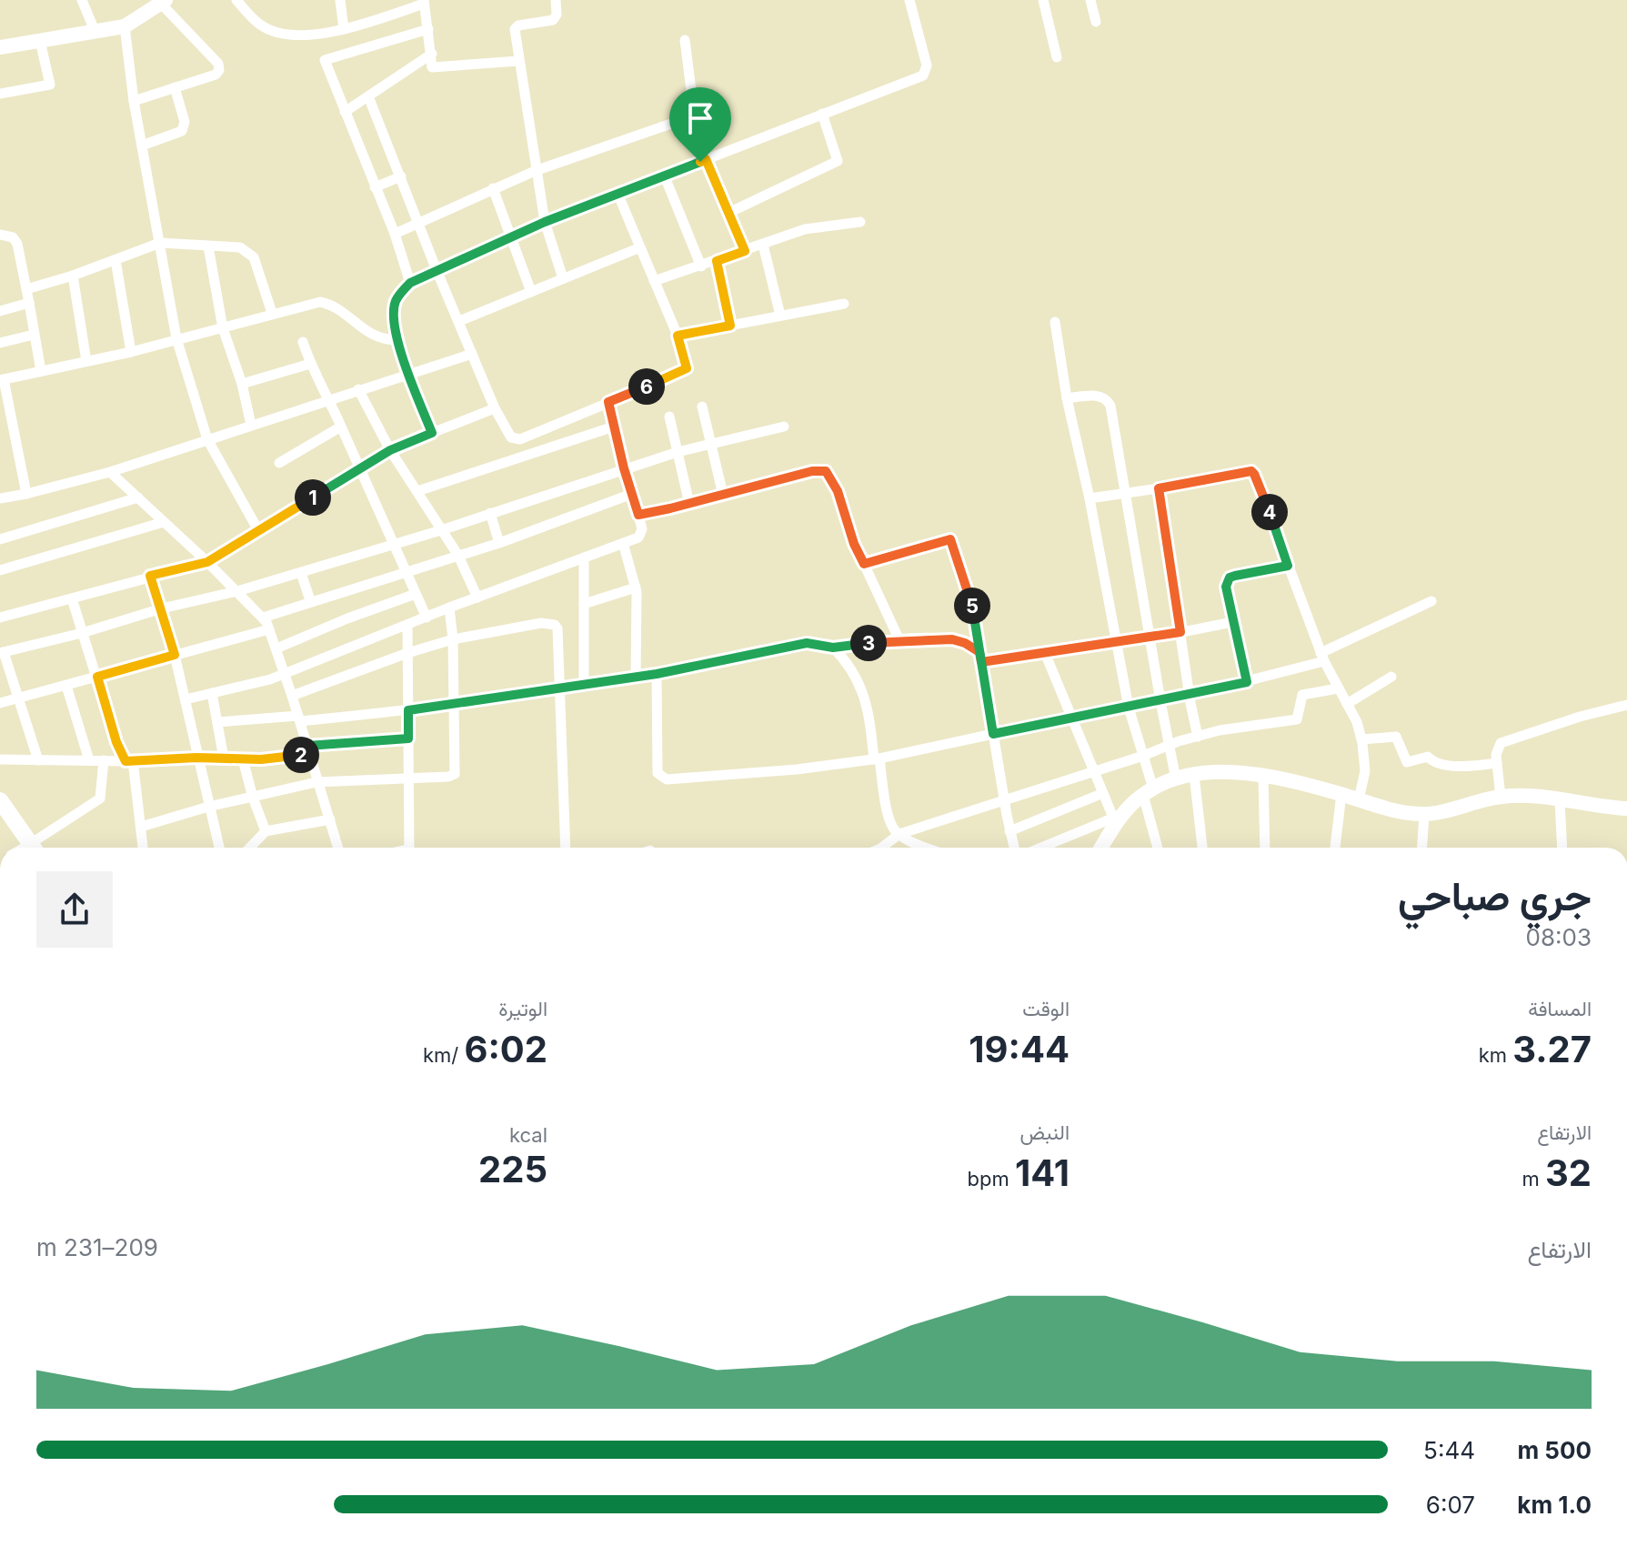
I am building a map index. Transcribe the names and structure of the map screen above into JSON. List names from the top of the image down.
{
  "page": {
    "pins": [
      "6",
      "1",
      "4",
      "5",
      "3",
      "2"
    ],
    "heading": ["جري صباحي", "08:03"],
    "stats": [
      ["المسافة", "3.27 km"],
      ["الوقت", "19:44"],
      ["الوتيرة", "6:02 /km"],
      ["الارتفاع", "32 m"],
      ["النبض", "141 bpm"],
      ["kcal", "225"]
    ],
    "chart": ["الارتفاع", "209–231 m"],
    "list": [
      {
        "name": "500 m",
        "note": "5:44"
      },
      {
        "name": "1.0 km",
        "note": "6:07"
      }
    ]
  }
}
